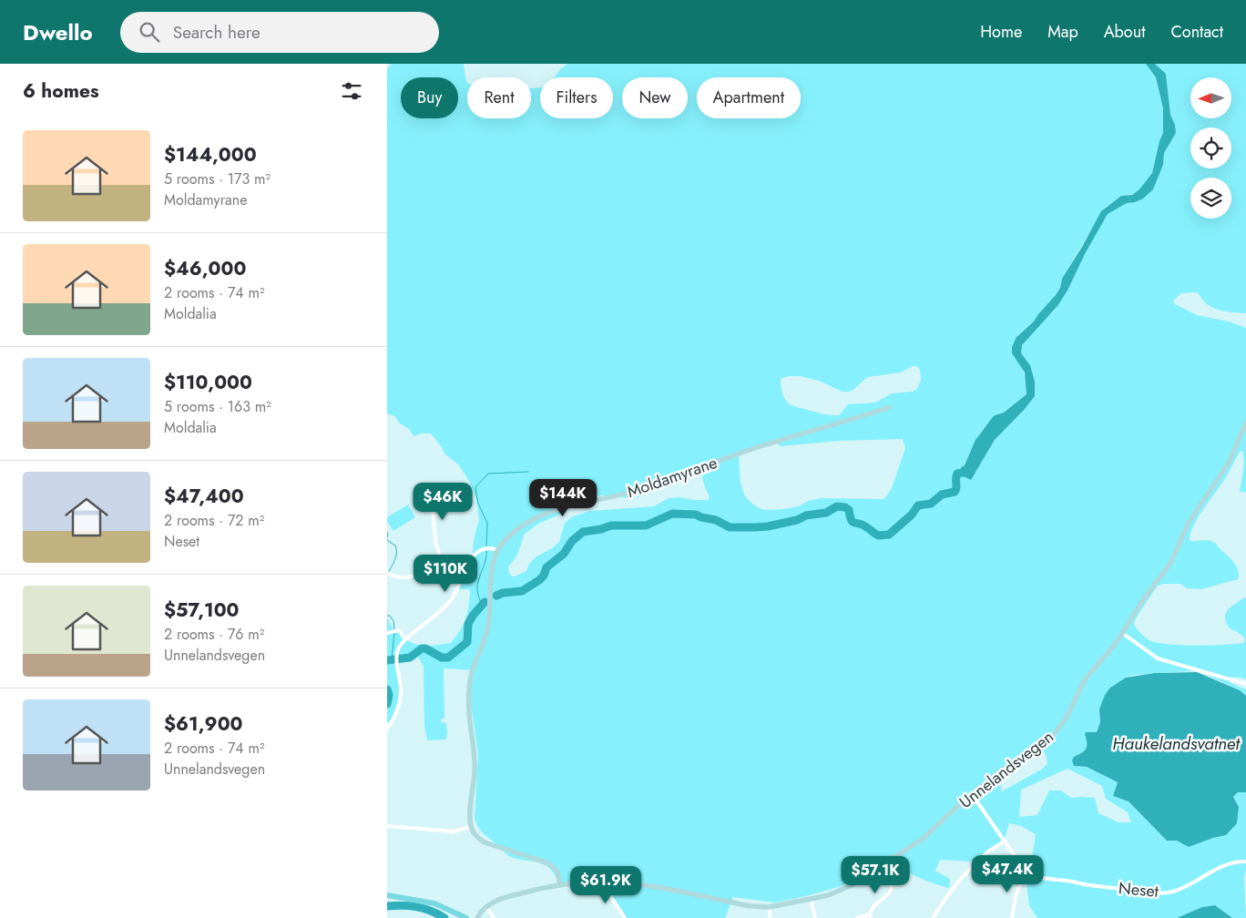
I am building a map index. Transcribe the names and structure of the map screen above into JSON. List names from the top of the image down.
{
  "streets": {
    "main road": ["Moldamyrane", "Unnelandsvegen"],
    "street": ["Neset"]
  },
  "water": ["Haukelandsvatnet"],
  "north": "left",
  "page": {
    "header": "Dwello",
    "search": "Search here",
    "nav": [
      "Home",
      "Map",
      "About",
      "Contact"
    ],
    "heading": "6 homes",
    "chip": [
      "Buy",
      "Rent",
      "Filters",
      "New",
      "Apartment"
    ],
    "list": [
      {
        "name": "$144,000",
        "note": "5 rooms · 173 m² · Moldamyrane"
      },
      {
        "name": "$46,000",
        "note": "2 rooms · 74 m² · Moldalia"
      },
      {
        "name": "$110,000",
        "note": "5 rooms · 163 m² · Moldalia"
      },
      {
        "name": "$47,400",
        "note": "2 rooms · 72 m² · Neset"
      },
      {
        "name": "$57,100",
        "note": "2 rooms · 76 m² · Unnelandsvegen"
      },
      {
        "name": "$61,900",
        "note": "2 rooms · 74 m² · Unnelandsvegen"
      }
    ],
    "price": [
      "$144K",
      "$46K",
      "$110K",
      "$47.4K",
      "$57.1K",
      "$61.9K"
    ]
  }
}
